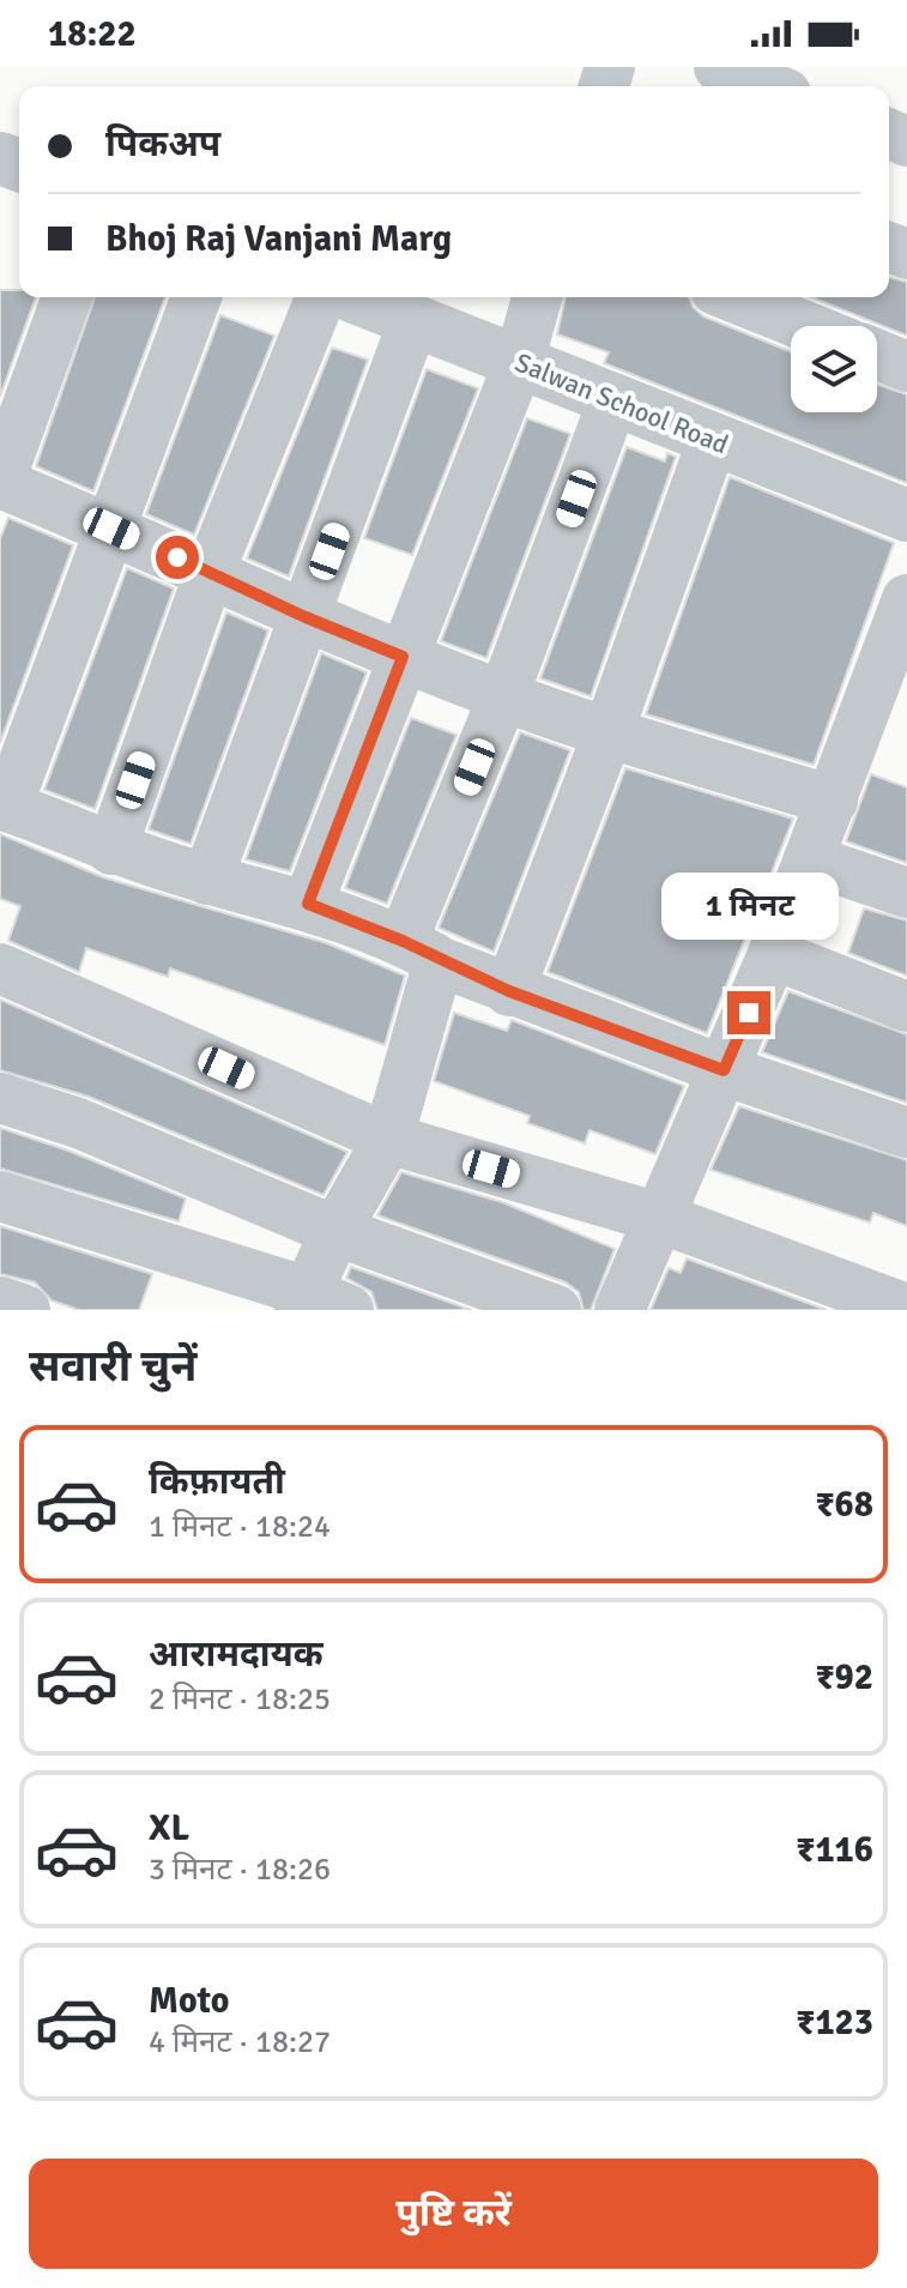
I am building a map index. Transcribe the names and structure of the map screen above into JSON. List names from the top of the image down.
{
  "streets": {
    "street": ["Salwan School Road"]
  },
  "page": {
    "status": "18:22",
    "banner": ["पिकअप", "Bhoj Raj Vanjani Marg"],
    "bubble": "1 मिनट",
    "heading": "सवारी चुनें",
    "list": [
      {
        "name": "किफ़ायती",
        "note": "1 मिनट · 18:24",
        "value": "₹68"
      },
      {
        "name": "आरामदायक",
        "note": "2 मिनट · 18:25",
        "value": "₹92"
      },
      {
        "name": "XL",
        "note": "3 मिनट · 18:26",
        "value": "₹116"
      },
      {
        "name": "Moto",
        "note": "4 मिनट · 18:27",
        "value": "₹123"
      }
    ],
    "buttons": "पुष्टि करें"
  }
}
